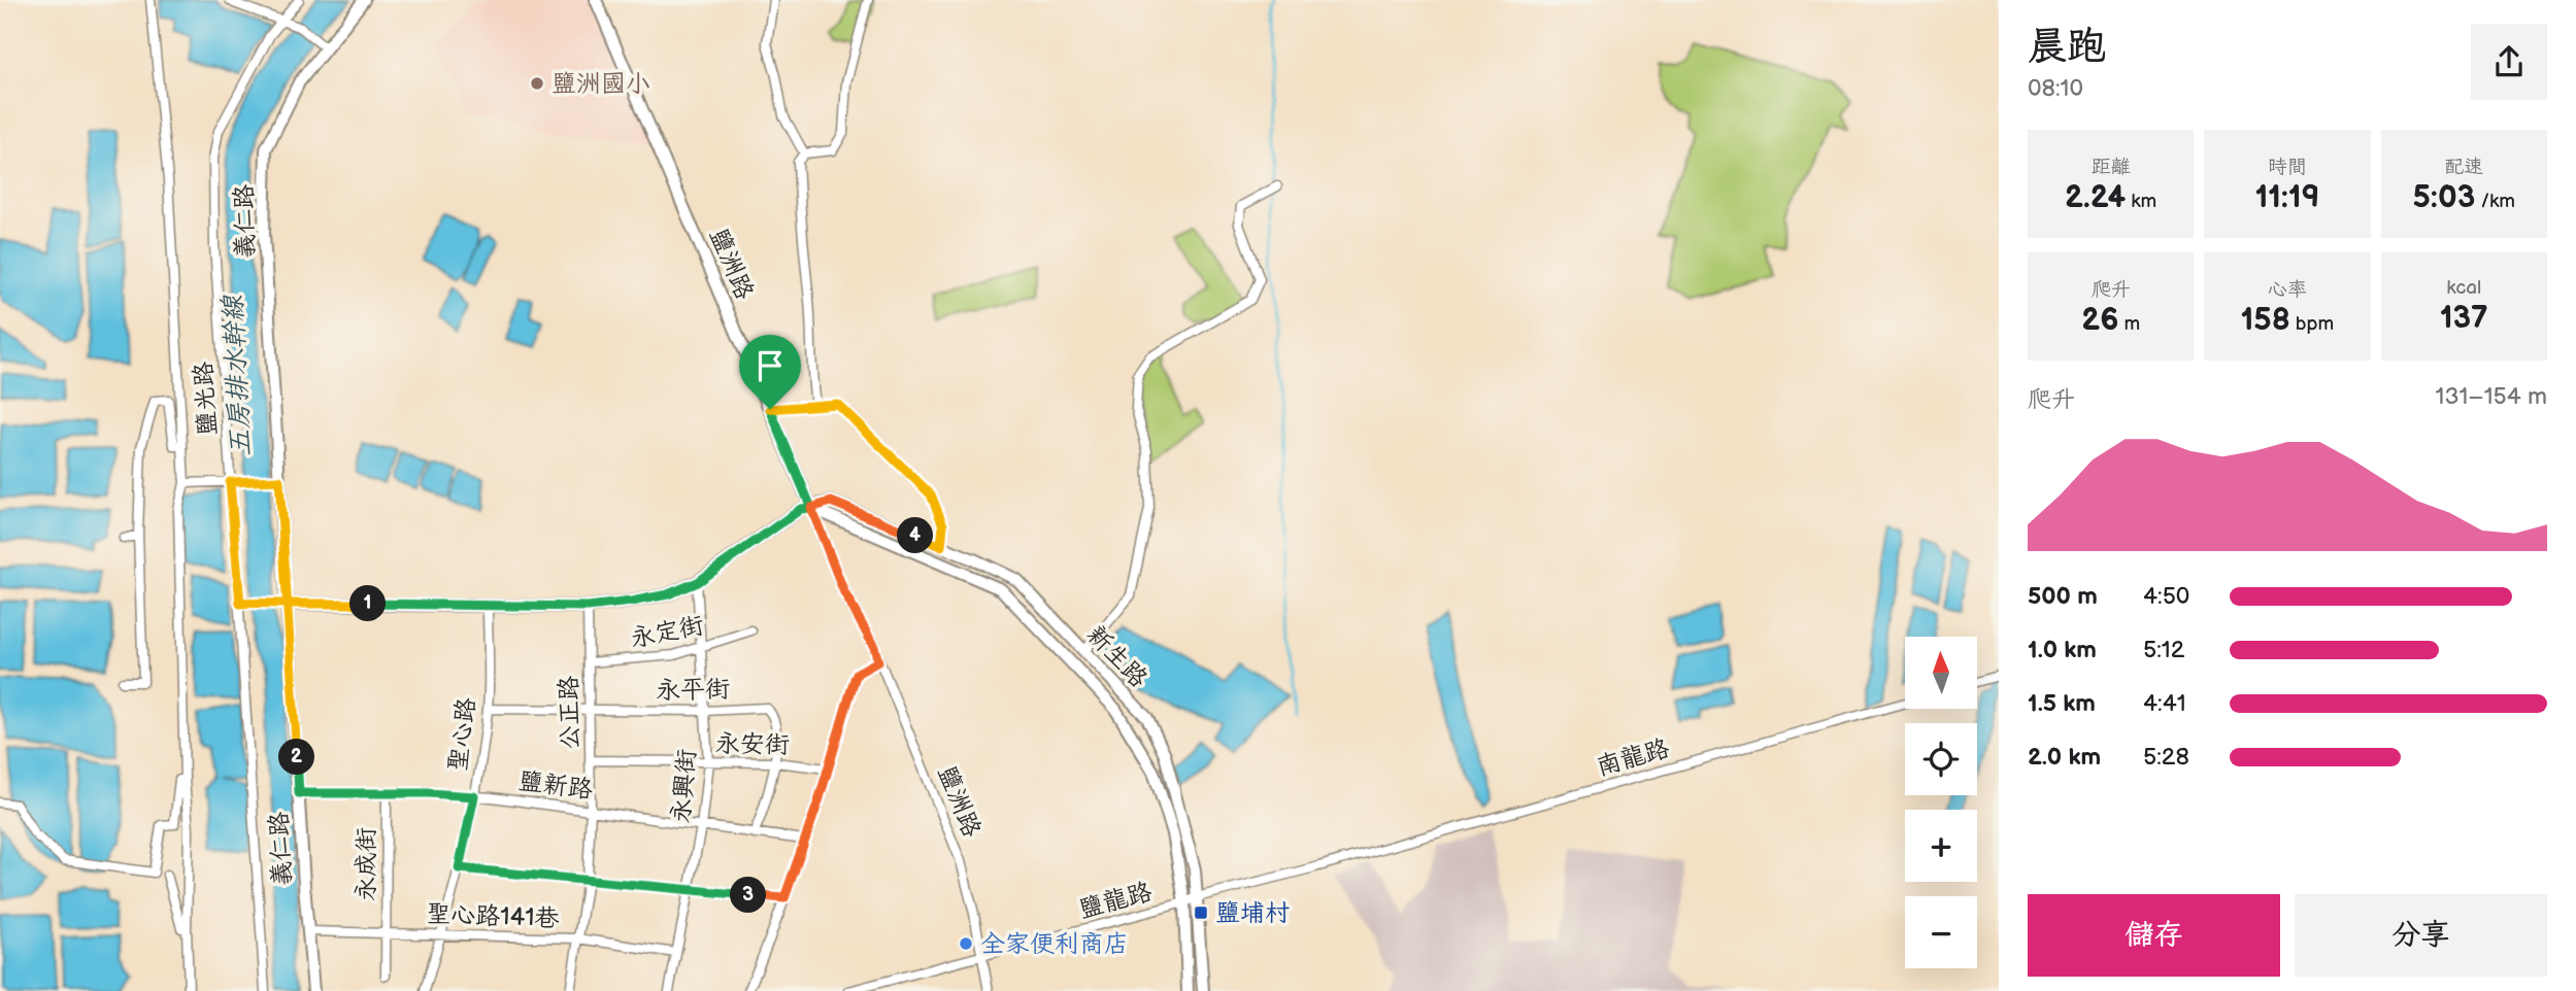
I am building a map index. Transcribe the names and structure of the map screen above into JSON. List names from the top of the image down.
{
  "streets": {
    "street": [
      "義仁路",
      "鹽洲路",
      "鹽光路",
      "永定街",
      "新生路",
      "永平街",
      "公正路",
      "聖心路",
      "永安街",
      "南龍路",
      "鹽新路",
      "永興街",
      "永成街",
      "鹽龍路",
      "聖心路141巷"
    ]
  },
  "crossings": [
    ["義仁路", "新生路"],
    ["義仁路", "鹽新路"],
    ["義仁路", "聖心路141巷"],
    ["鹽洲路", "新生路"],
    ["鹽洲路", "鹽龍路"],
    ["鹽光路", "新生路"],
    ["永定街", "公正路"],
    ["永定街", "永興街"],
    ["新生路", "公正路"],
    ["新生路", "聖心路"],
    ["新生路", "永興街"],
    ["新生路", "鹽龍路"],
    ["永平街", "公正路"],
    ["永平街", "聖心路"],
    ["永平街", "永安街"],
    ["永平街", "鹽新路"],
    ["永平街", "永興街"],
    ["公正路", "永安街"],
    ["公正路", "鹽新路"],
    ["公正路", "聖心路141巷"],
    ["聖心路", "鹽新路"],
    ["聖心路", "聖心路141巷"],
    ["永安街", "永興街"],
    ["南龍路", "鹽龍路"],
    ["鹽新路", "永興街"],
    ["鹽新路", "永成街"],
    ["永興街", "聖心路141巷"],
    ["永成街", "聖心路141巷"]
  ],
  "water": ["五房排水幹線"],
  "places": {
    "other": ["鹽洲國小", "全家便利商店"],
    "transit": ["鹽埔村"]
  },
  "north": "top",
  "page": {
    "heading": ["晨跑", "08:10"],
    "stats": [
      ["距離", "2.24 km"],
      ["時間", "11:19"],
      ["配速", "5:03 /km"],
      ["爬升", "26 m"],
      ["心率", "158 bpm"],
      ["kcal", "137"]
    ],
    "chart": ["爬升", "131–154 m"],
    "pins": [
      "4",
      "1",
      "2",
      "3"
    ],
    "list": [
      {
        "name": "500 m",
        "note": "4:50"
      },
      {
        "name": "1.0 km",
        "note": "5:12"
      },
      {
        "name": "1.5 km",
        "note": "4:41"
      },
      {
        "name": "2.0 km",
        "note": "5:28"
      }
    ],
    "map_buttons": ["+", "−"],
    "buttons": ["儲存", "分享"]
  }
}
